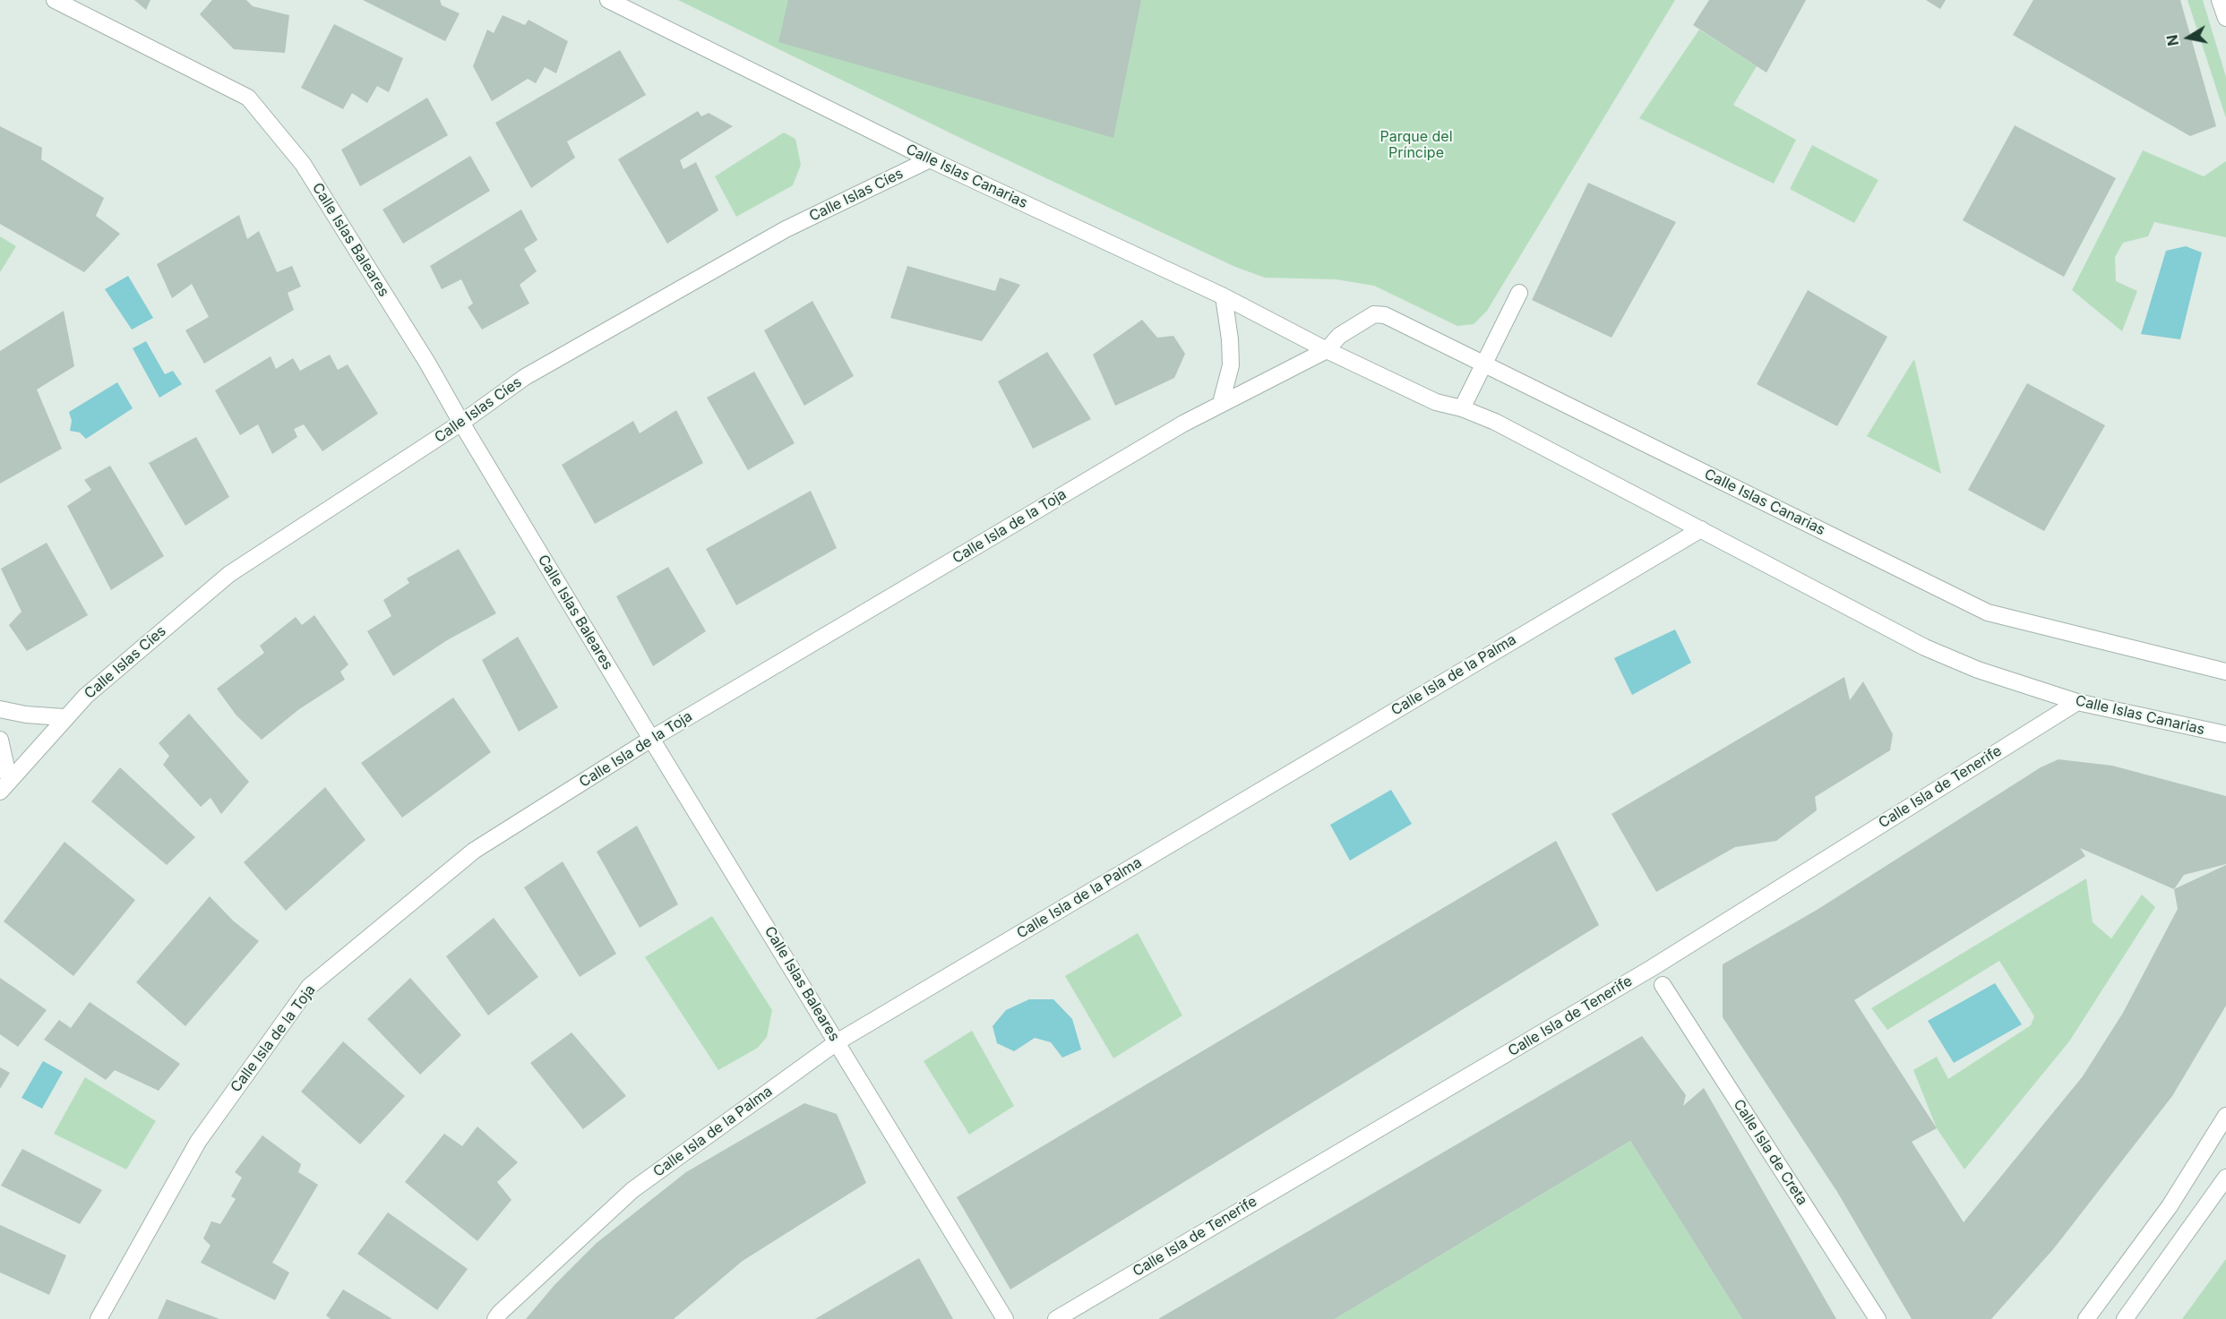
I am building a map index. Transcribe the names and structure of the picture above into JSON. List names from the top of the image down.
{
  "streets": {
    "street": [
      "Calle Islas Canarias",
      "Calle Islas Cíes",
      "Calle Islas Baleares",
      "Calle Isla de la Toja",
      "Calle Isla de la Palma",
      "Calle Isla de Tenerife",
      "Calle Isla de Creta"
    ]
  },
  "crossings": [
    ["Calle Islas Canarias", "Calle Islas Cíes"],
    ["Calle Islas Canarias", "Calle Isla de la Toja"],
    ["Calle Islas Canarias", "Calle Isla de la Palma"],
    ["Calle Islas Canarias", "Calle Isla de Tenerife"],
    ["Calle Islas Cíes", "Calle Islas Baleares"],
    ["Calle Islas Baleares", "Calle Isla de la Toja"],
    ["Calle Islas Baleares", "Calle Isla de la Palma"]
  ],
  "parks": ["Parque del Príncipe"],
  "north": "left"
}
